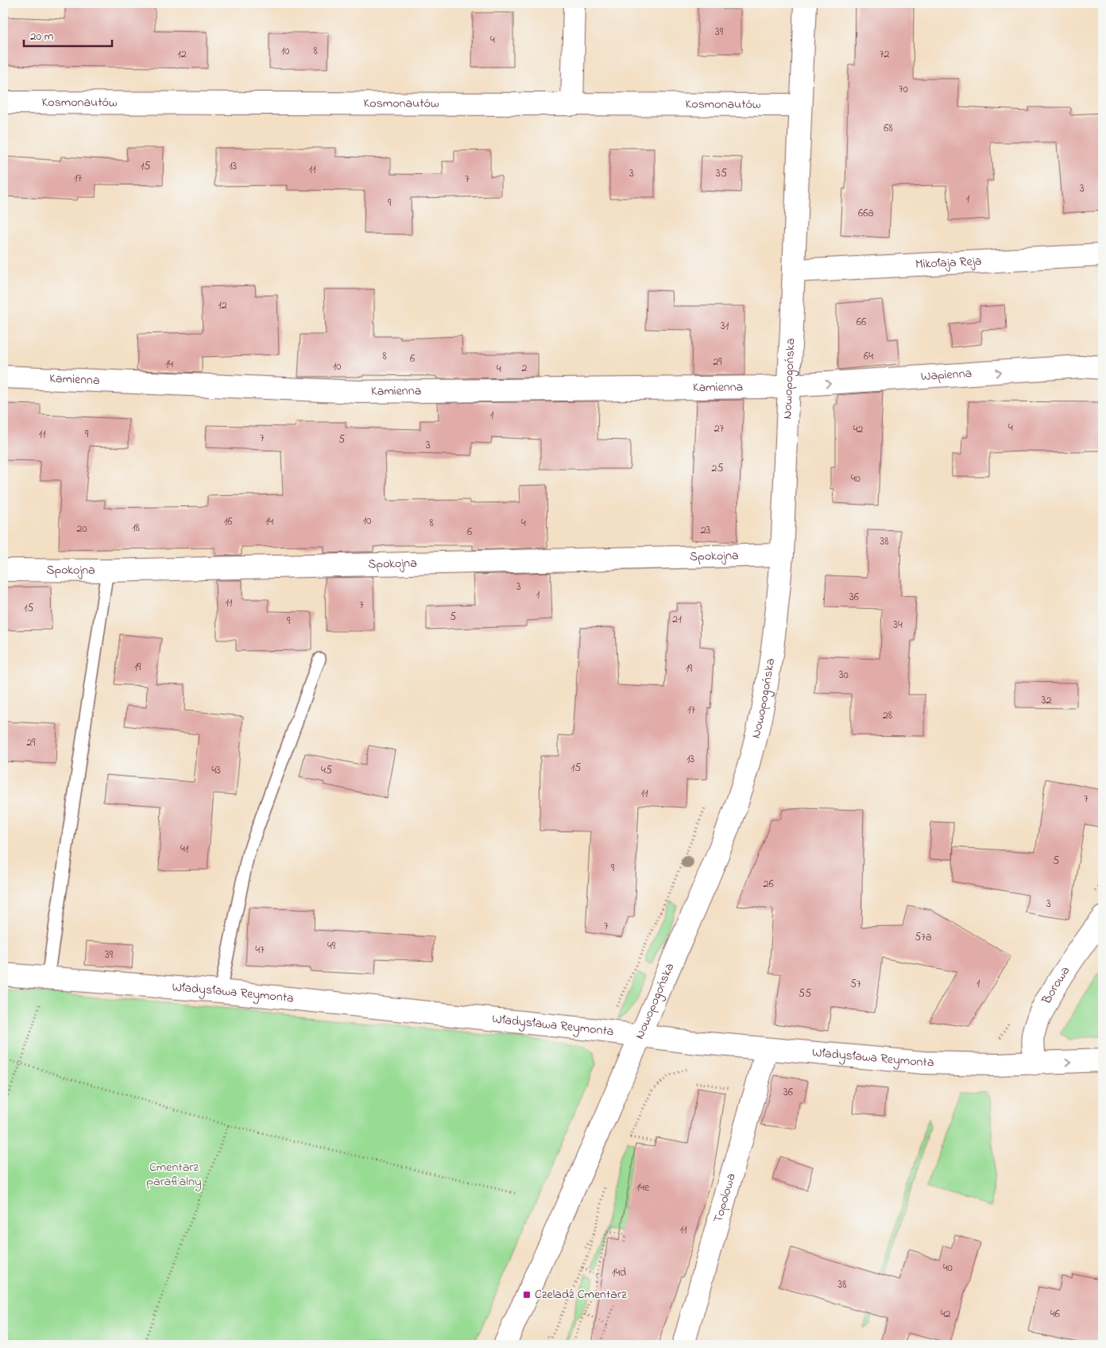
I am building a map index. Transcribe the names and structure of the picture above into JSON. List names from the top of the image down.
{
  "streets": {
    "street": [
      "Kosmonautów",
      "Mikołaja Reja",
      "Wapienna",
      "Nowopogońska",
      "Kamienna",
      "Spokojna",
      "Borowa",
      "Władysława Reymonta",
      "Topolowa"
    ]
  },
  "crossings": [
    ["Kosmonautów", "Nowopogońska"],
    ["Mikołaja Reja", "Nowopogońska"],
    ["Wapienna", "Nowopogońska"],
    ["Wapienna", "Kamienna"],
    ["Nowopogońska", "Kamienna"],
    ["Nowopogońska", "Spokojna"],
    ["Nowopogońska", "Władysława Reymonta"],
    ["Borowa", "Władysława Reymonta"],
    ["Władysława Reymonta", "Topolowa"]
  ],
  "one_way": ["Wapienna"],
  "parks": ["Cmentarz parafialny"],
  "places": {
    "transit": ["Czeladź Cmentarz"]
  },
  "house_numbers": [
    "39",
    "4",
    "10",
    "8",
    "12",
    "72",
    "70",
    "68",
    "15",
    "13",
    "11",
    "3",
    "35",
    "17",
    "7",
    "3",
    "1",
    "9",
    "66a",
    "12",
    "66",
    "31",
    "8",
    "64",
    "6",
    "29",
    "14",
    "10",
    "2",
    "4",
    "1",
    "4",
    "27",
    "42",
    "11",
    "9",
    "7",
    "5",
    "3",
    "25",
    "40",
    "10",
    "16",
    "14",
    "8",
    "4",
    "18",
    "20",
    "23",
    "6",
    "38",
    "3",
    "1",
    "36",
    "11",
    "7",
    "15",
    "5",
    "21",
    "9",
    "34",
    "19",
    "19",
    "30",
    "32",
    "17",
    "28",
    "29",
    "13",
    "15",
    "43",
    "45",
    "11",
    "7",
    "41",
    "5",
    "9",
    "26",
    "3",
    "7",
    "57a",
    "49",
    "47",
    "39",
    "1",
    "57",
    "55",
    "36",
    "14e",
    "11",
    "40",
    "14d",
    "38",
    "42",
    "46"
  ],
  "scale_bar": "20 m"
}
